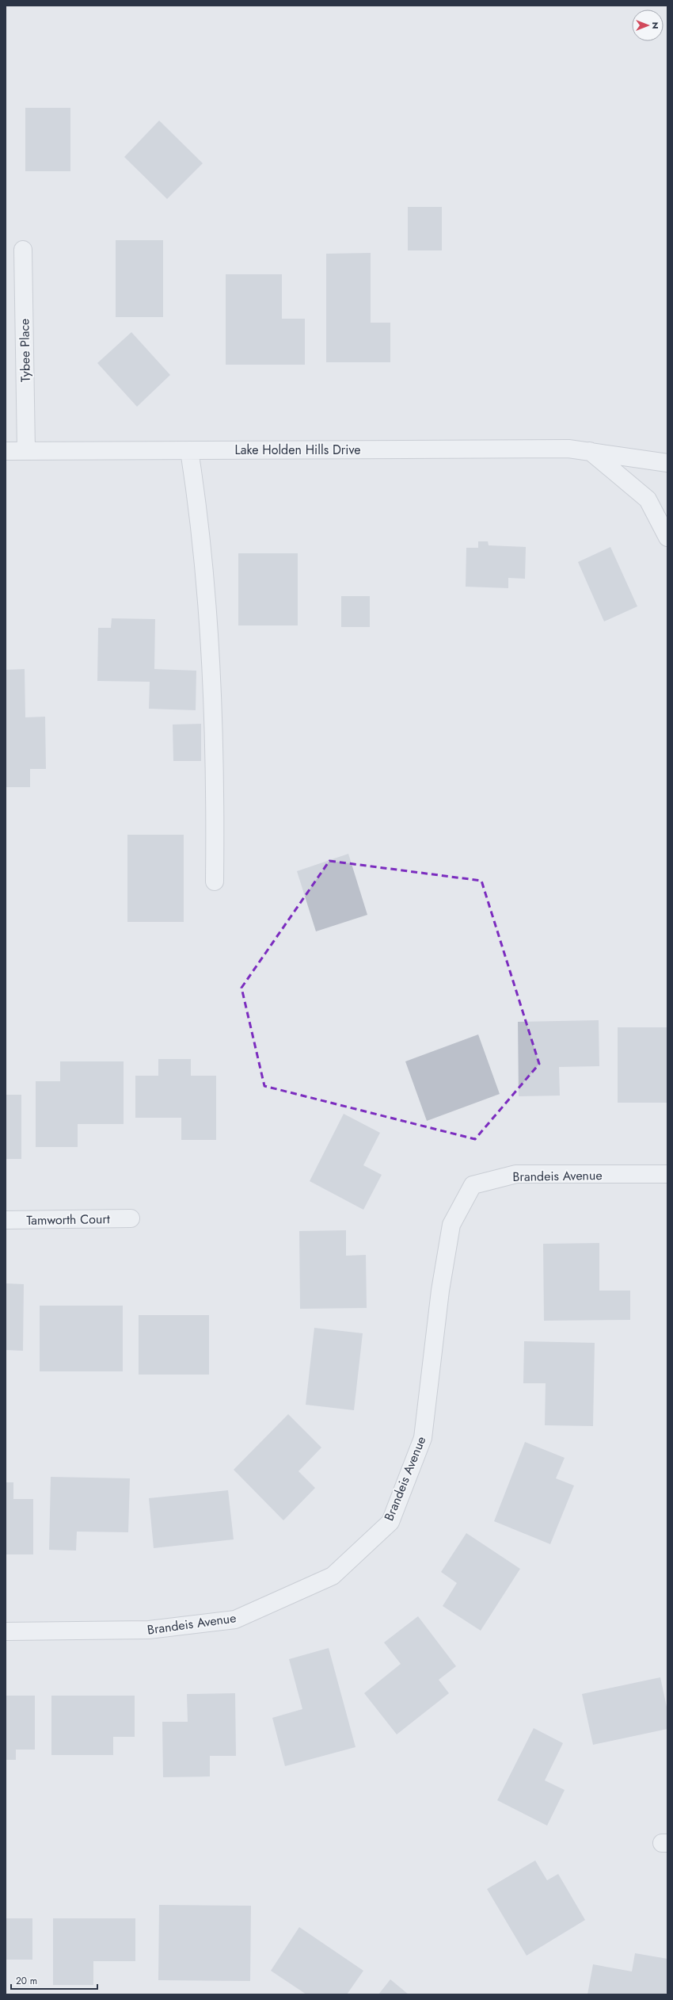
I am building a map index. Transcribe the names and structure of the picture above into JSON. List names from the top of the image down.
{
  "streets": {
    "street": [
      "Tybee Place",
      "Lake Holden Hills Drive",
      "Brandeis Avenue",
      "Tamworth Court"
    ]
  },
  "crossings": [
    ["Tybee Place", "Lake Holden Hills Drive"]
  ],
  "scale_bar": "20 m",
  "north": "right"
}
